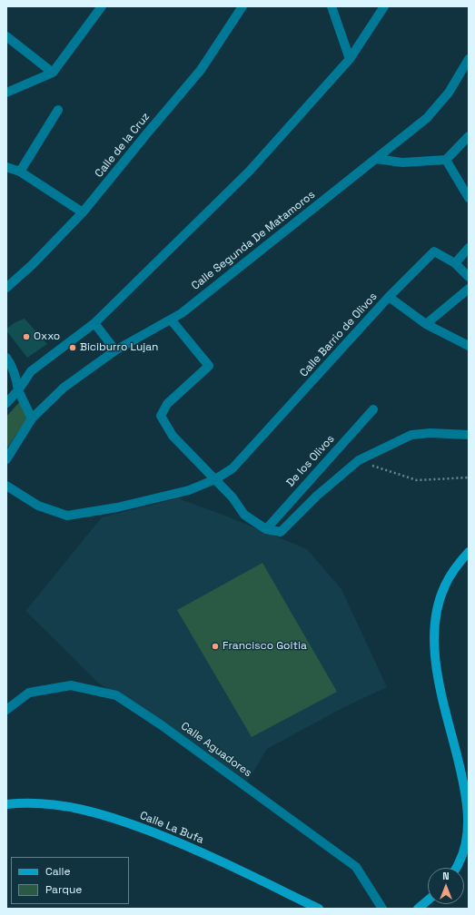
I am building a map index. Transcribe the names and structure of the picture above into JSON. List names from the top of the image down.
{
  "streets": {
    "main road": ["Calle La Bufa"],
    "street": [
      "Calle de la Cruz",
      "Calle Segunda De Matamoros",
      "Calle Barrio de Olivos",
      "De los Olivos",
      "Calle Aguadores"
    ]
  },
  "places": ["Oxxo", "Biciburro Lujan", "Francisco Goitia"],
  "legend": ["Calle", "Parque"],
  "north": "top"
}
